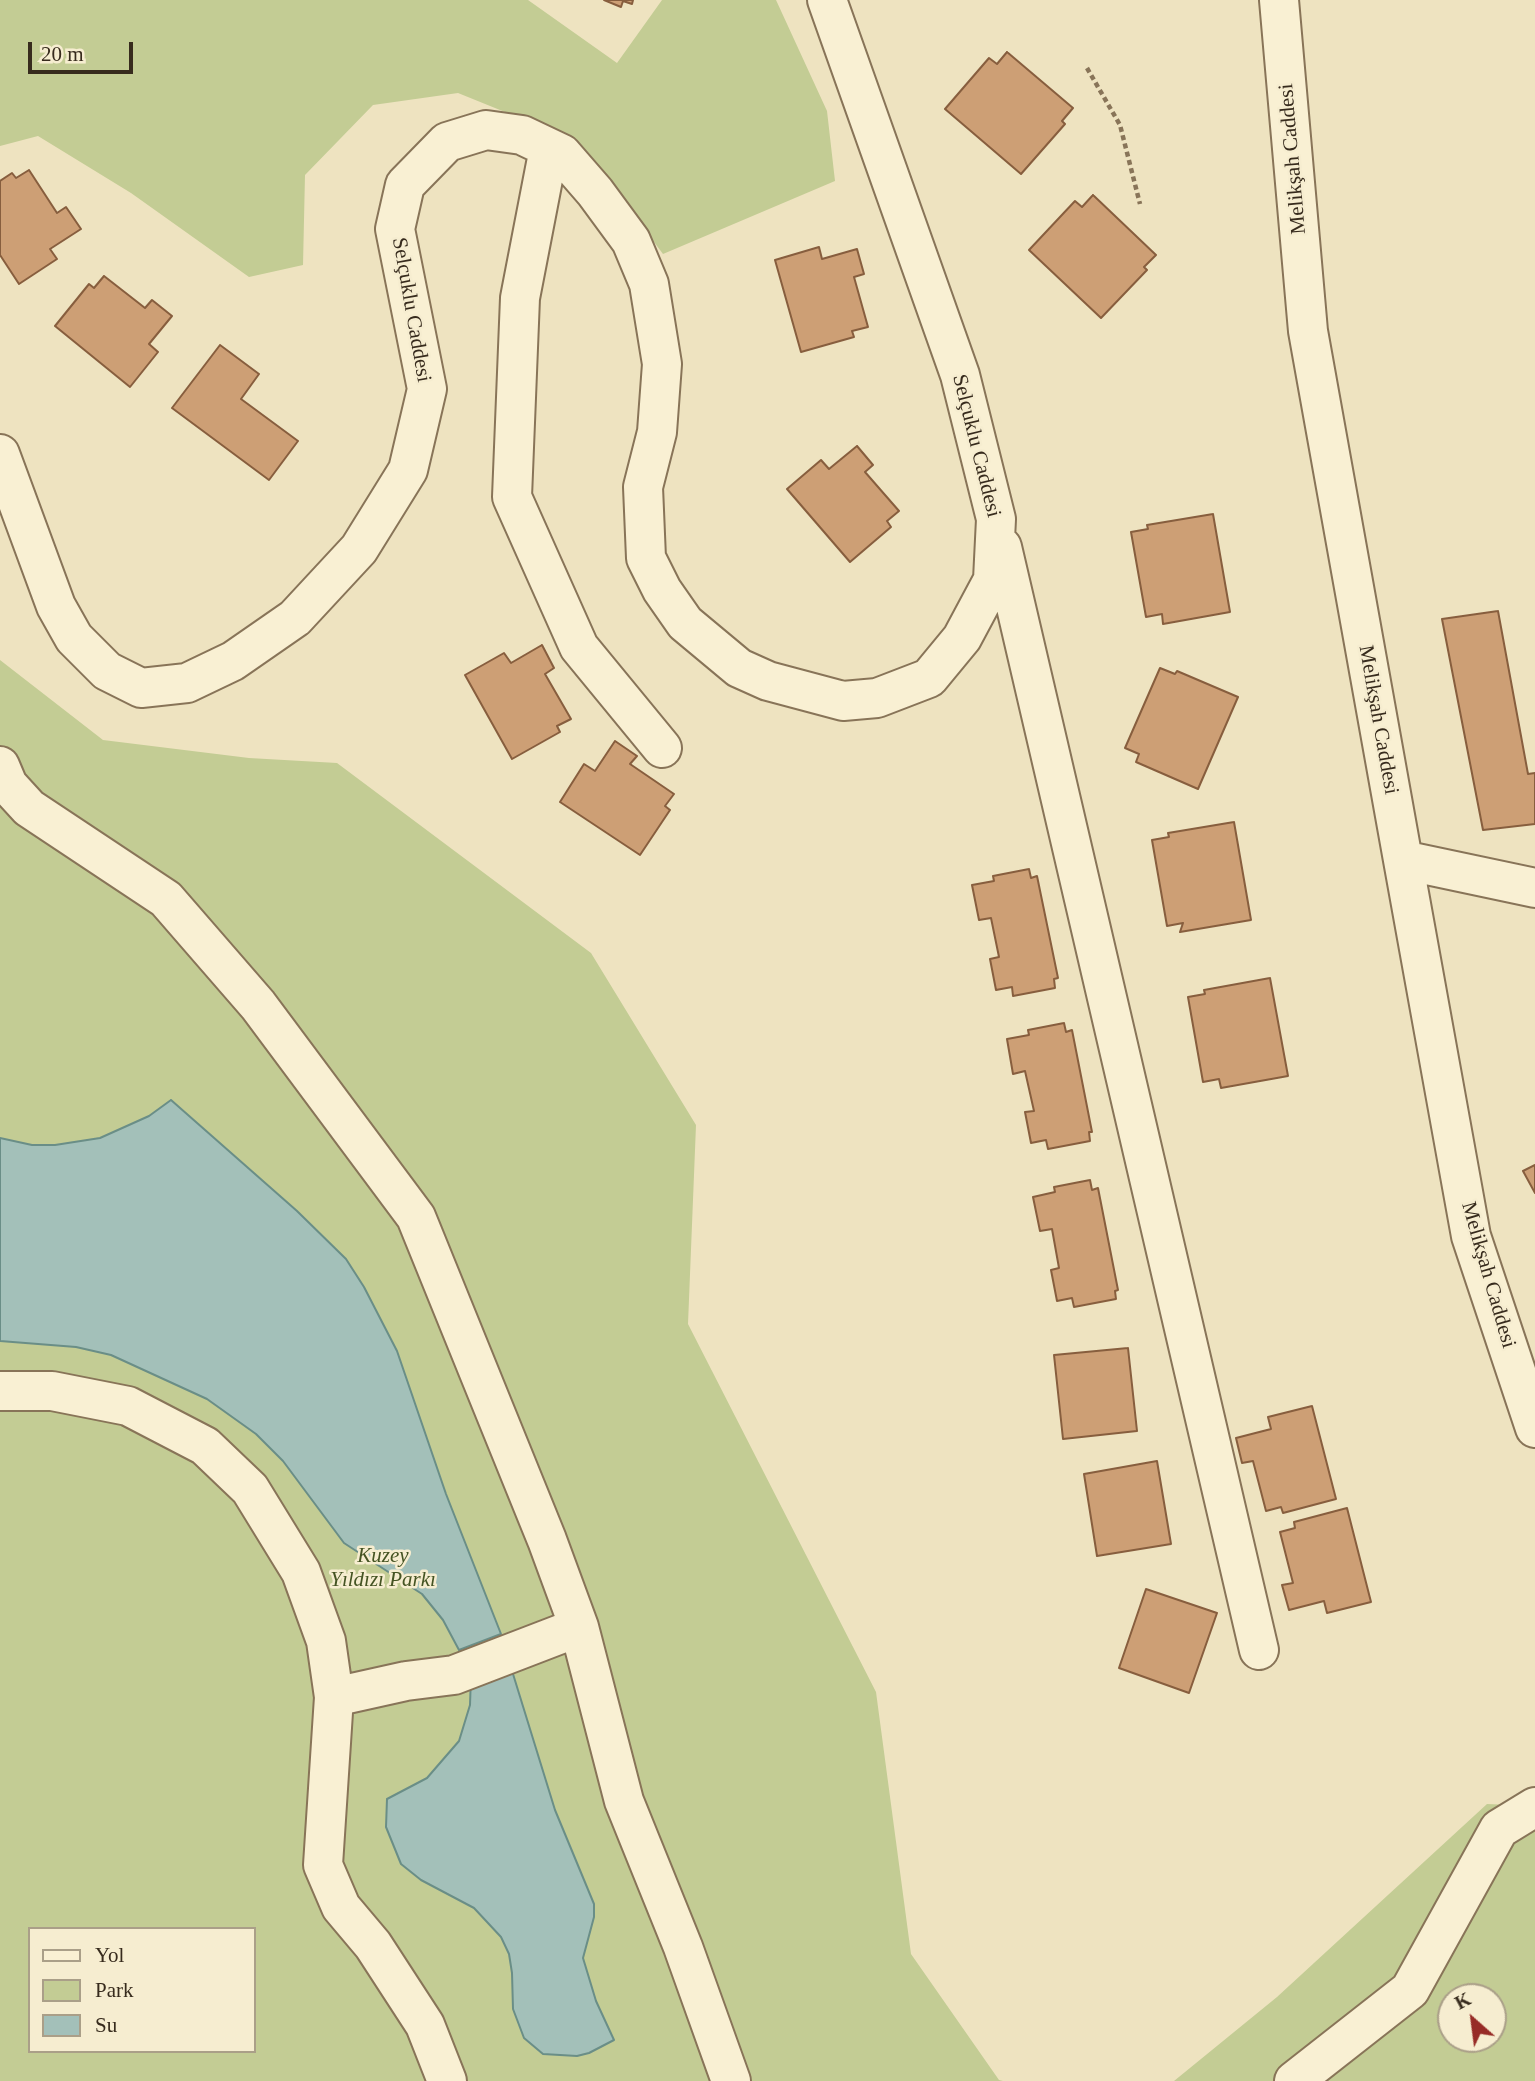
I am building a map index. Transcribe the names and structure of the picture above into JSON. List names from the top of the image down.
{
  "streets": {
    "street": ["Melikşah Caddesi", "Selçuklu Caddesi"]
  },
  "parks": ["Kuzey Yıldızı Parkı"],
  "legend": ["Yol", "Park", "Su"],
  "scale_bar": "20 m",
  "north": "top left"
}
